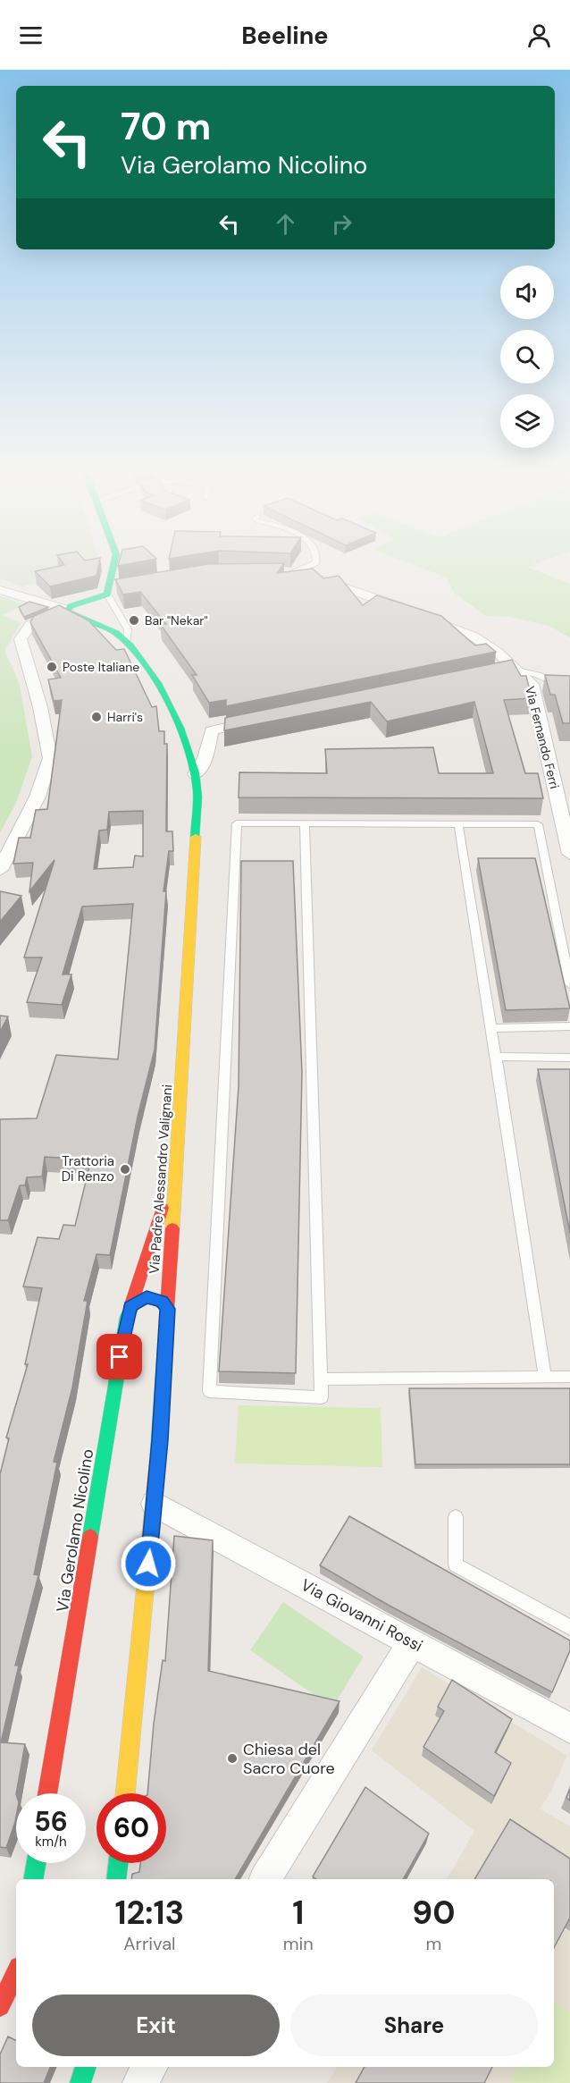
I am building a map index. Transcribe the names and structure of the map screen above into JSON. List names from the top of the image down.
{
  "streets": {
    "street": [
      "Via Fernando Ferri",
      "Via Padre Alessandro Valignani",
      "Via Gerolamo Nicolino",
      "Via Giovanni Rossi"
    ]
  },
  "crossings": [
    ["Via Padre Alessandro Valignani", "Via Gerolamo Nicolino"],
    ["Via Padre Alessandro Valignani", "Via Giovanni Rossi"]
  ],
  "places": [
    "Bar \"Nekar\"",
    "Poste Italiane",
    "Harri's",
    "Trattoria Di Renzo",
    "Chiesa del Sacro Cuore"
  ],
  "page": {
    "header": "Beeline",
    "turn": ["70 m", "Via Gerolamo Nicolino"],
    "speed": "56 km/h",
    "limit": "60",
    "eta": [
      "12:13",
      "Arrival",
      "1",
      "min",
      "90",
      "m"
    ],
    "buttons": ["Exit", "Share"]
  }
}
